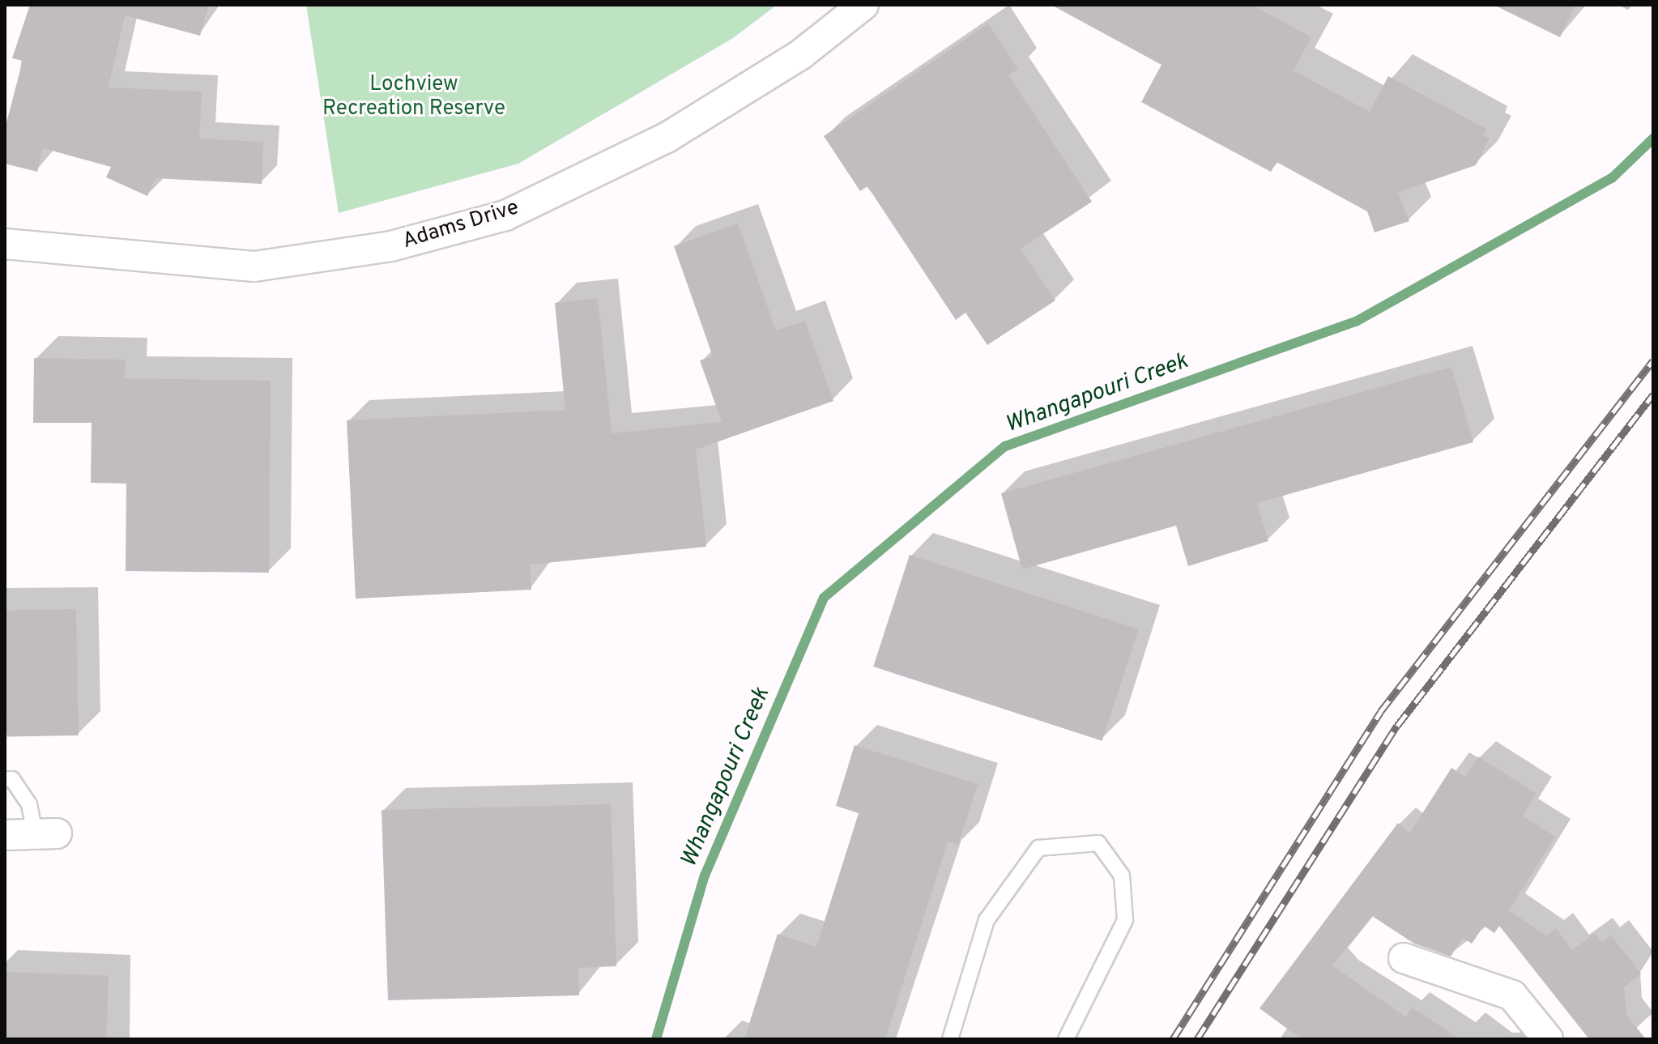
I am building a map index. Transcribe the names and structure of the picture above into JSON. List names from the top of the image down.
{
  "streets": {
    "street": ["Adams Drive"]
  },
  "water": ["Whangapouri Creek"],
  "parks": ["Lochview Recreation Reserve"]
}
